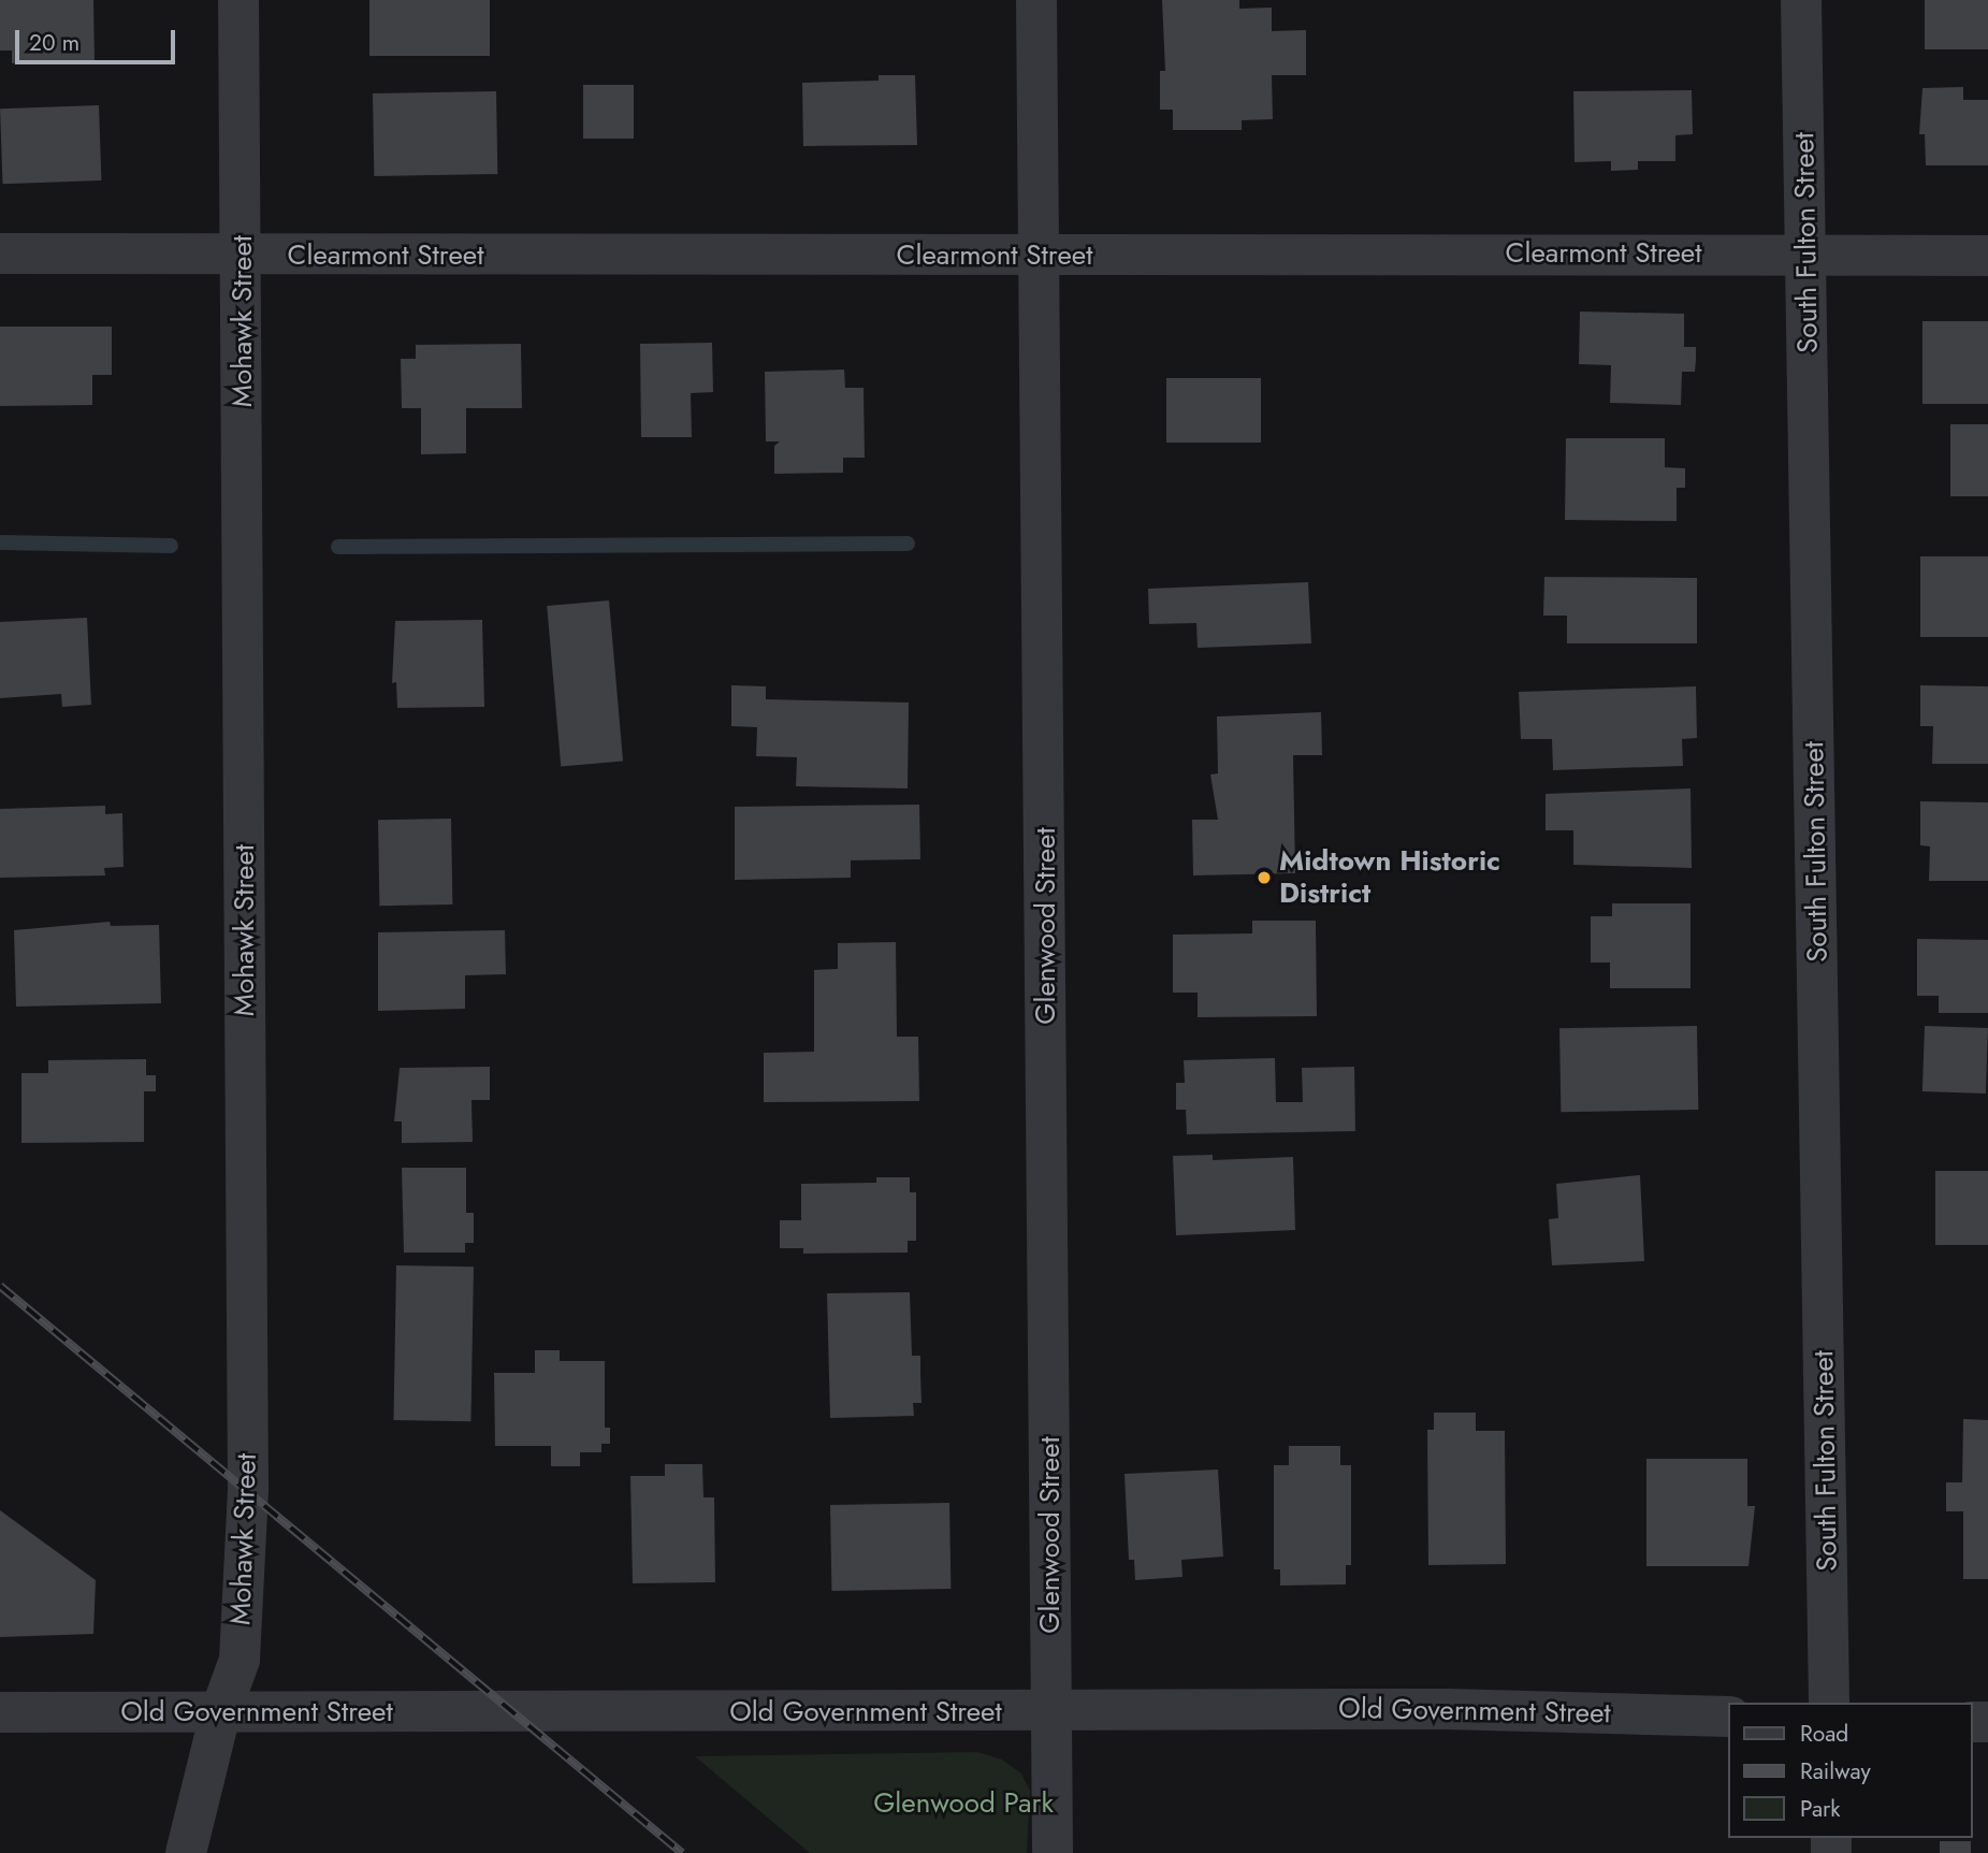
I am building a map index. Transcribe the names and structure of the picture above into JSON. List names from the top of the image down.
{
  "streets": {
    "street": [
      "South Fulton Street",
      "Clearmont Street",
      "Mohawk Street",
      "Glenwood Street",
      "Old Government Street"
    ]
  },
  "crossings": [
    ["South Fulton Street", "Clearmont Street"],
    ["Clearmont Street", "Mohawk Street"],
    ["Clearmont Street", "Glenwood Street"],
    ["Mohawk Street", "Old Government Street"],
    ["Glenwood Street", "Old Government Street"]
  ],
  "parks": ["Glenwood Park"],
  "places": ["Midtown Historic District"],
  "legend": ["Road", "Railway", "Park"],
  "scale_bar": "20 m"
}
